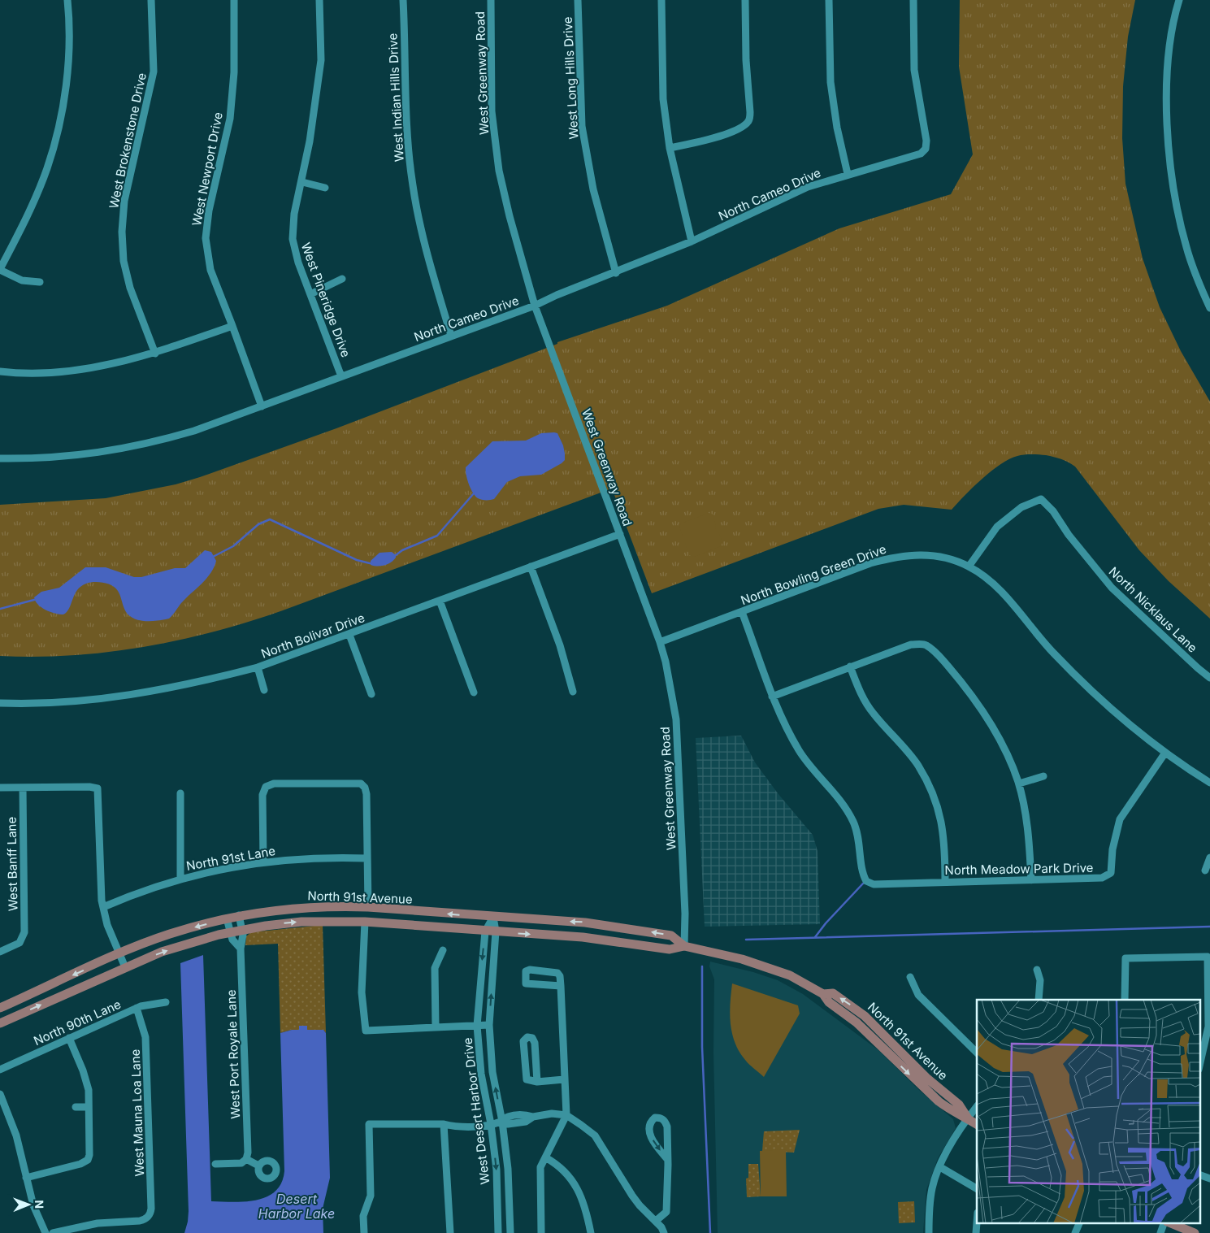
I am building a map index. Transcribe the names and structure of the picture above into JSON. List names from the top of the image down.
{
  "streets": {
    "main road": ["North 91st Avenue"],
    "street": [
      "West Greenway Road",
      "West Long Hills Drive",
      "West Indian Hills Drive",
      "West Brokenstone Drive",
      "West Newport Drive",
      "North Cameo Drive",
      "West Pineridge Drive",
      "North Bowling Green Drive",
      "North Nicklaus Lane",
      "North Bolivar Drive",
      "North 91st Lane",
      "West Banff Lane",
      "North Meadow Park Drive",
      "North 90th Lane",
      "West Port Royale Lane",
      "West Desert Harbor Drive",
      "West Mauna Loa Lane"
    ]
  },
  "crossings": [
    ["West Greenway Road", "North Cameo Drive"],
    ["West Greenway Road", "North Bowling Green Drive"],
    ["West Greenway Road", "North Bolivar Drive"],
    ["West Greenway Road", "North 91st Avenue"],
    ["West Long Hills Drive", "North Cameo Drive"],
    ["West Indian Hills Drive", "North Cameo Drive"],
    ["West Newport Drive", "North Cameo Drive"],
    ["North Cameo Drive", "West Pineridge Drive"],
    ["North Bowling Green Drive", "North Nicklaus Lane"],
    ["North Bowling Green Drive", "North Meadow Park Drive"],
    ["North 91st Avenue", "West Port Royale Lane"],
    ["North 91st Avenue", "West Desert Harbor Drive"],
    ["North 90th Lane", "West Mauna Loa Lane"]
  ],
  "water": ["Desert Harbor Lake"],
  "north": "right"
}
